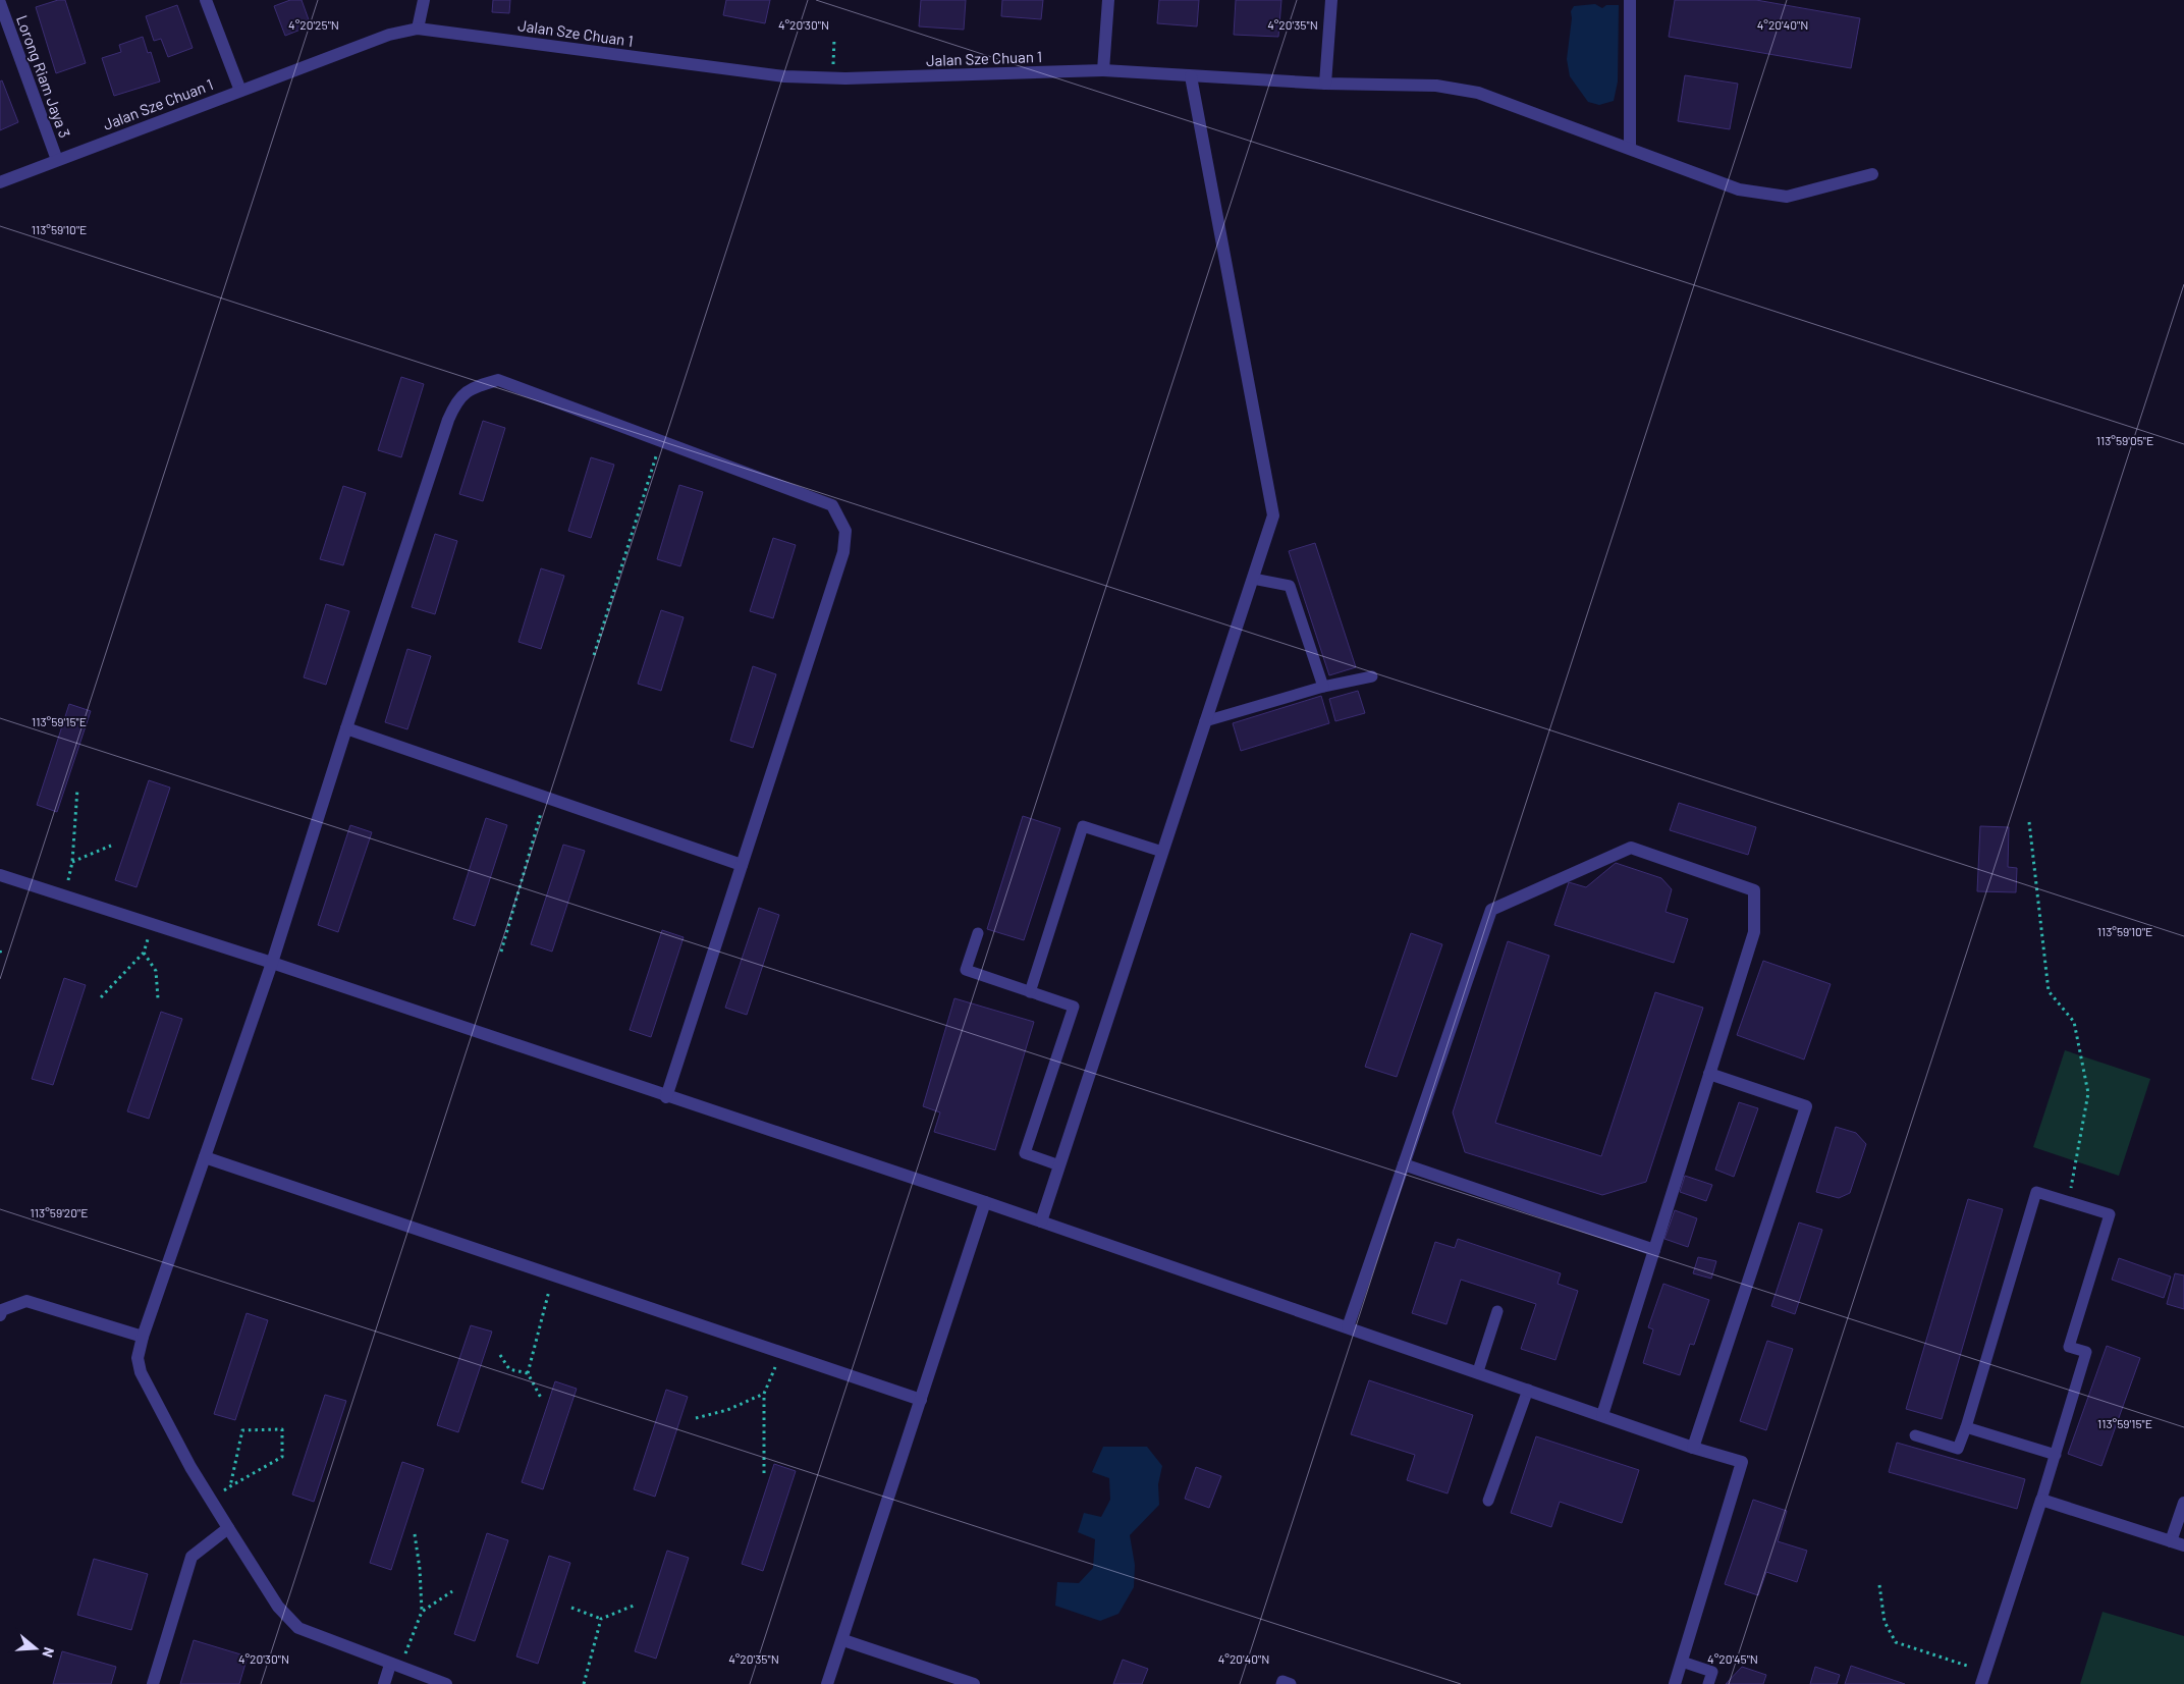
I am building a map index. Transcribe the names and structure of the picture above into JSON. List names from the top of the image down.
{
  "streets": {
    "street": ["Jalan Sze Chuan 1", "Lorong Riam Jaya 3"]
  },
  "crossings": [
    ["Jalan Sze Chuan 1", "Lorong Riam Jaya 3"]
  ],
  "north": "right",
  "coordinates": [
    "4°20'25\"N",
    "4°20'30\"N",
    "4°20'35\"N",
    "4°20'40\"N",
    "113°59'10\"E",
    "113°59'05\"E",
    "113°59'15\"E",
    "113°59'20\"E",
    "4°20'45\"N"
  ]
}
